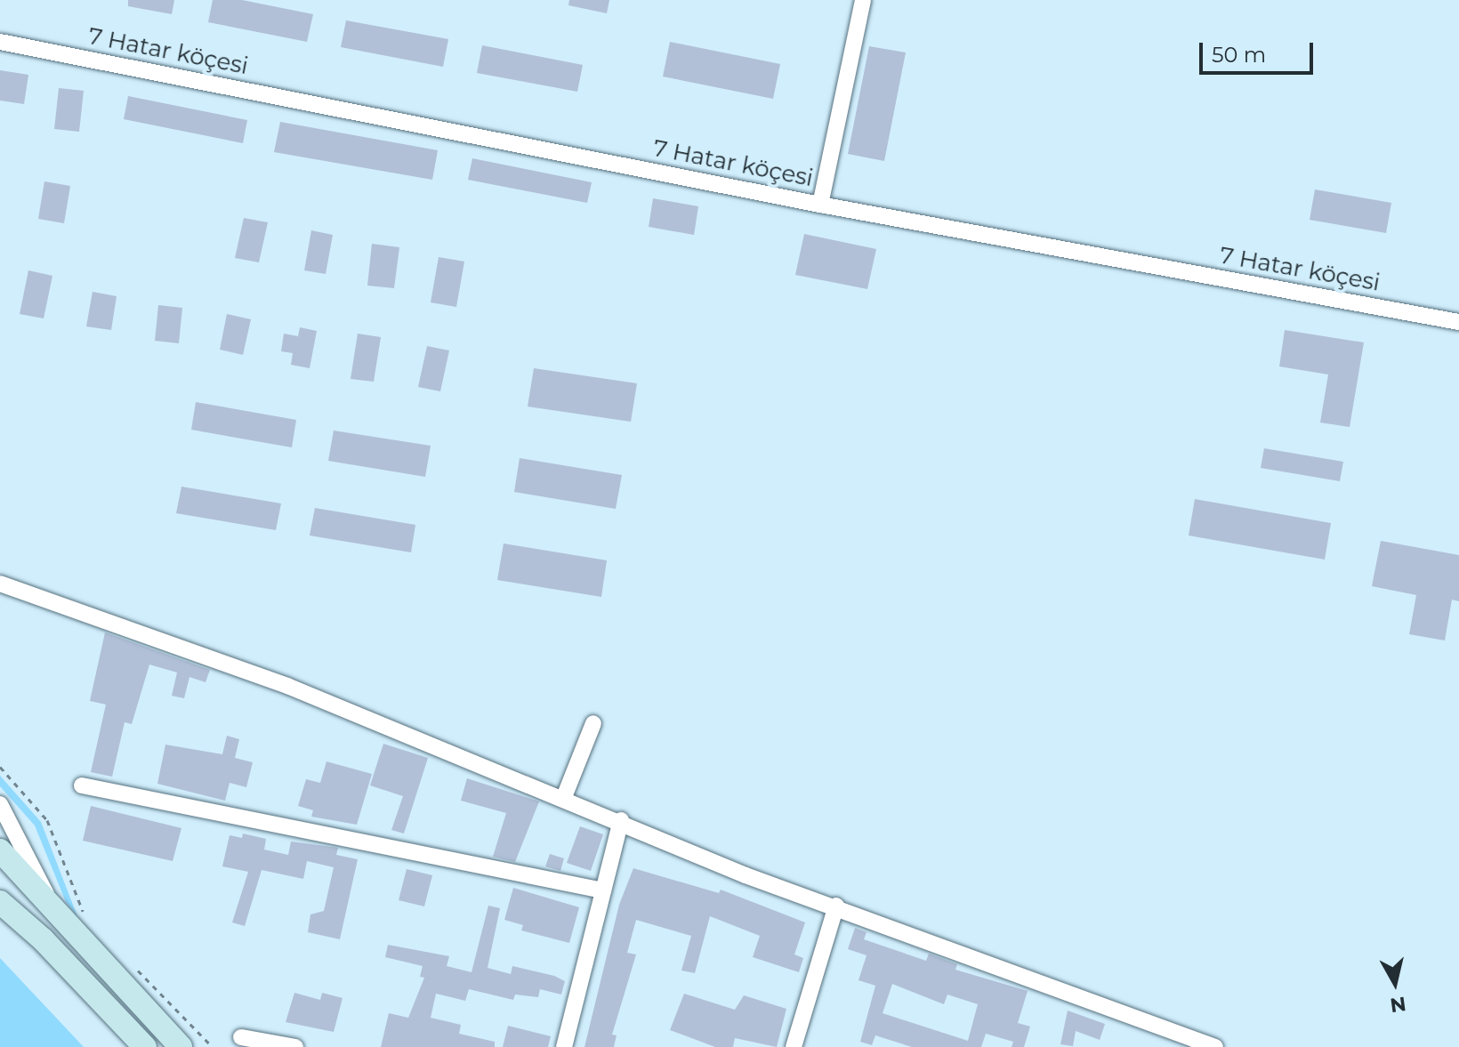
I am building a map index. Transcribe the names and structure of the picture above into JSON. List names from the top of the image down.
{
  "streets": {
    "street": ["7 Hatar köçesi"]
  },
  "scale_bar": "50 m",
  "north": "bottom"
}
